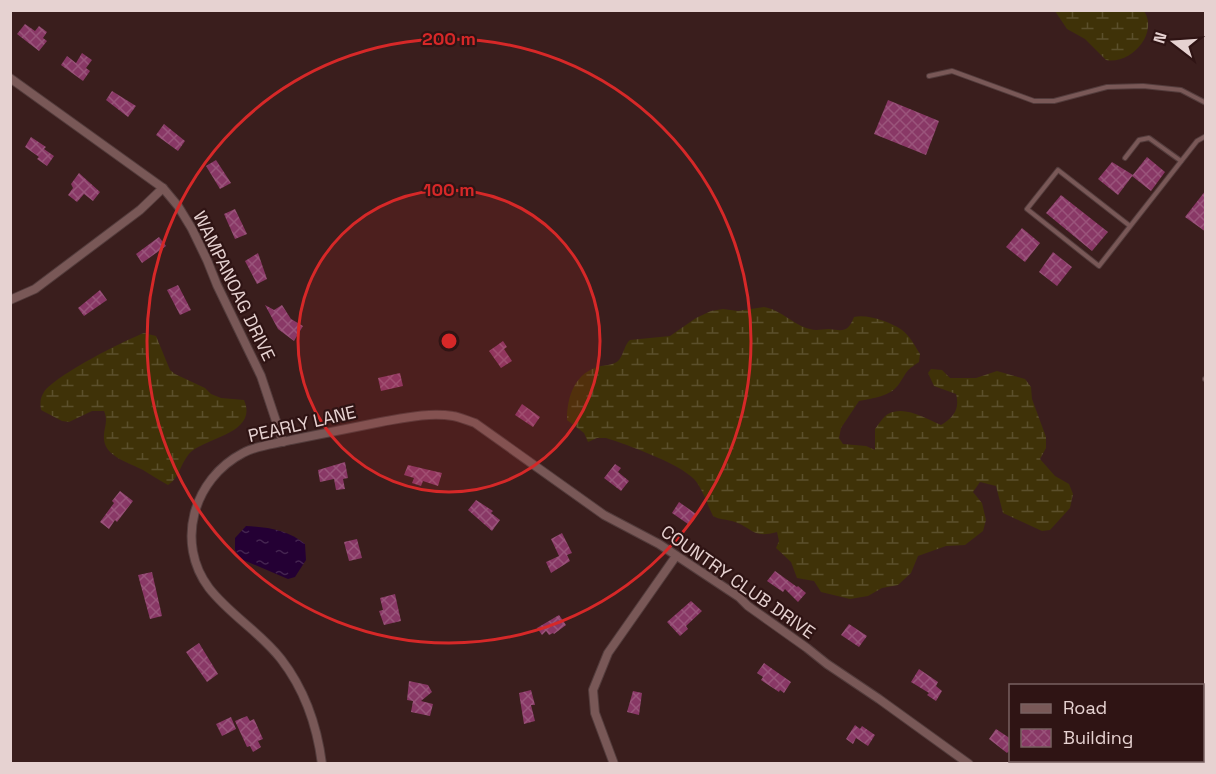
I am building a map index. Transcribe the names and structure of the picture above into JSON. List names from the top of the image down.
{
  "streets": {
    "street": ["WAMPANOAG DRIVE", "PEARLY LANE", "COUNTRY CLUB DRIVE"]
  },
  "crossings": [
    ["WAMPANOAG DRIVE", "PEARLY LANE"],
    ["PEARLY LANE", "COUNTRY CLUB DRIVE"]
  ],
  "legend": ["Road", "Building"],
  "north": "left",
  "rings": ["200 m", "100 m"]
}
